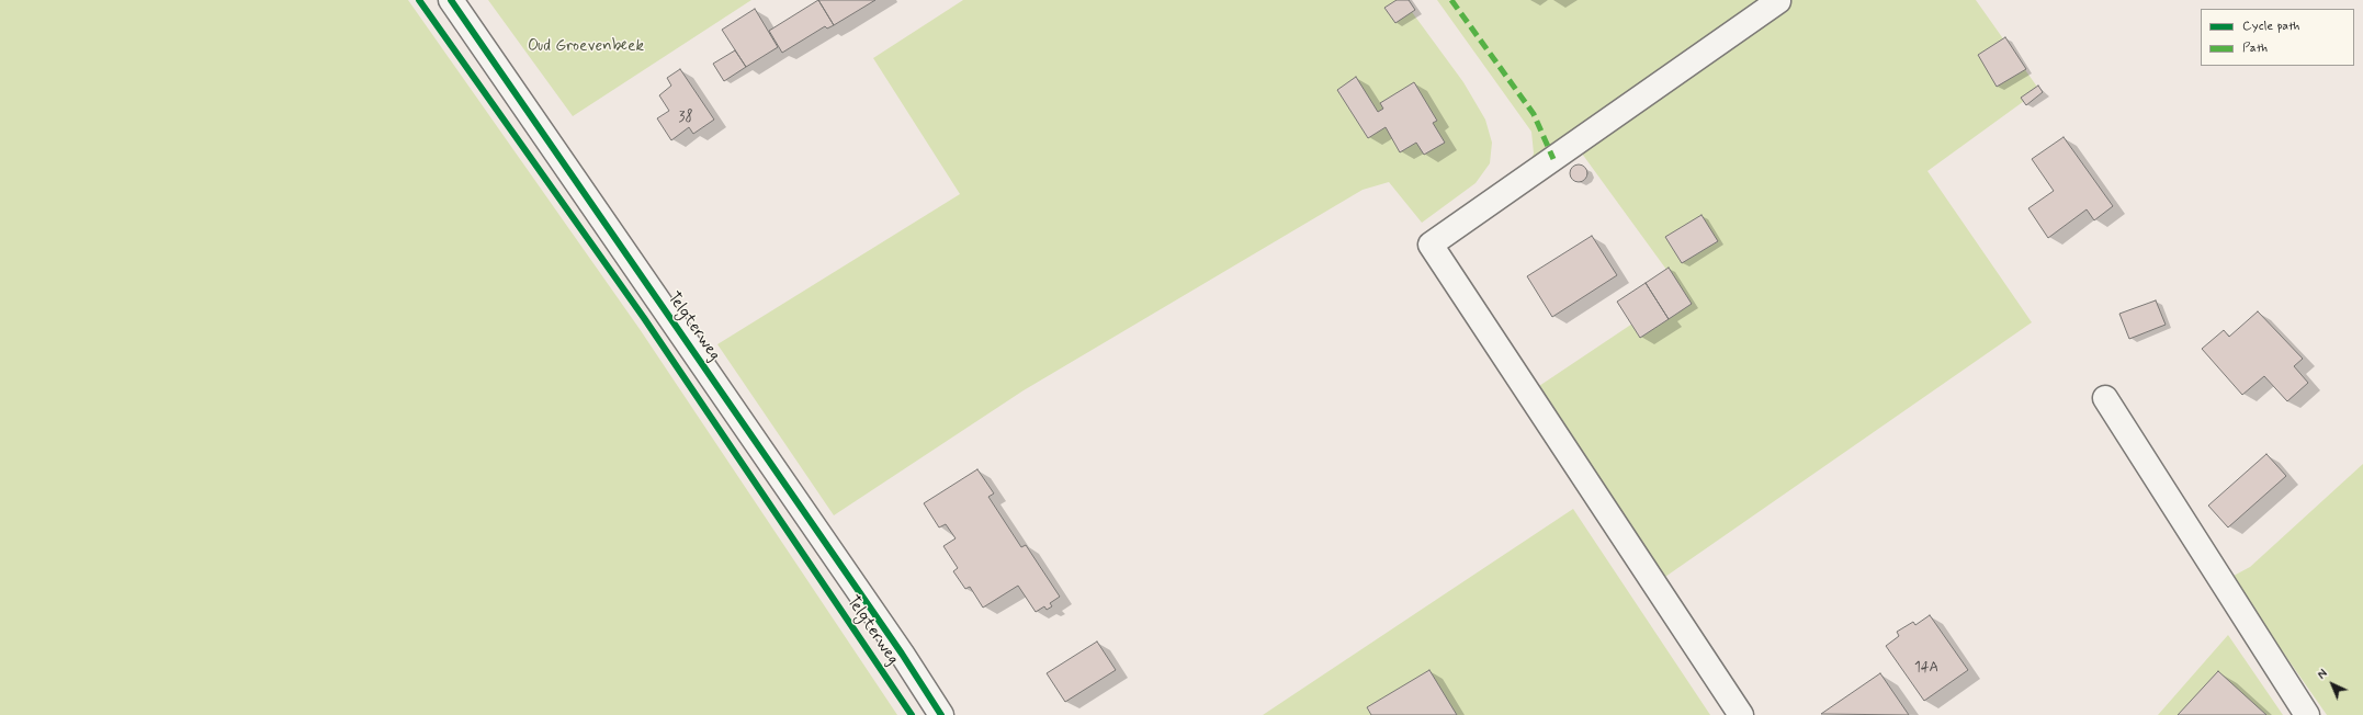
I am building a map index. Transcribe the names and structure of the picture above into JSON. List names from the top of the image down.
{
  "streets": {
    "street": ["Telgterweg"]
  },
  "parks": ["Oud Groevenbeek"],
  "house_numbers": ["38", "14A"],
  "legend": ["Cycle path", "Path"],
  "north": "top left"
}
